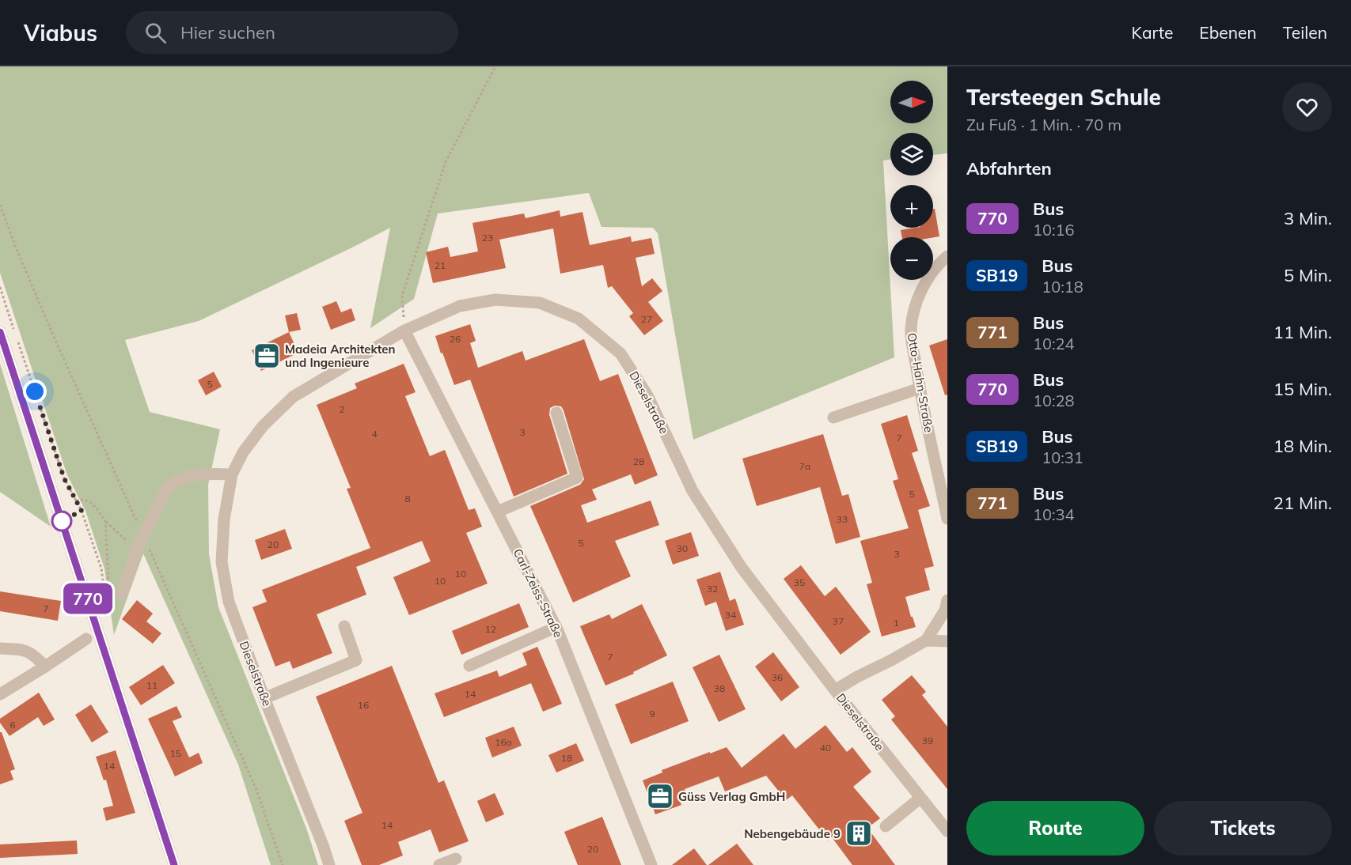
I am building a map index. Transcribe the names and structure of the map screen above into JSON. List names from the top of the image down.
{
  "streets": {
    "street": ["Otto-Hahn-Straße", "Dieselstraße", "Carl-Zeiss-Straße"]
  },
  "crossings": [
    ["Dieselstraße", "Carl-Zeiss-Straße"]
  ],
  "places": {
    "office": ["Madeia Architekten und Ingenieure", "Güss Verlag GmbH"],
    "building": ["Nebengebäude 9"]
  },
  "lines": ["bus line 770"],
  "house_numbers": [
    "23",
    "21",
    "27",
    "26",
    "5",
    "2",
    "3",
    "4",
    "7",
    "28",
    "7a",
    "5",
    "8",
    "33",
    "5",
    "20",
    "30",
    "3",
    "10",
    "10",
    "35",
    "32",
    "7",
    "34",
    "37",
    "1",
    "12",
    "7",
    "36",
    "11",
    "38",
    "14",
    "16",
    "9",
    "6",
    "39",
    "16a",
    "40",
    "15",
    "18",
    "14",
    "14",
    "20"
  ],
  "north": "right",
  "page": {
    "header": "Viabus",
    "search": "Hier suchen",
    "nav": ["Karte", "Ebenen", "Teilen"],
    "on_map": "770",
    "heading": [
      ["Tersteegen Schule", "Zu Fuß · 1 Min. · 70 m"],
      "Abfahrten"
    ],
    "map_buttons": ["+", "−"],
    "list": [
      {
        "mark": "770",
        "name": "Bus",
        "note": "10:16",
        "value": "3 Min."
      },
      {
        "mark": "SB19",
        "name": "Bus",
        "note": "10:18",
        "value": "5 Min."
      },
      {
        "mark": "771",
        "name": "Bus",
        "note": "10:24",
        "value": "11 Min."
      },
      {
        "mark": "770",
        "name": "Bus",
        "note": "10:28",
        "value": "15 Min."
      },
      {
        "mark": "SB19",
        "name": "Bus",
        "note": "10:31",
        "value": "18 Min."
      },
      {
        "mark": "771",
        "name": "Bus",
        "note": "10:34",
        "value": "21 Min."
      }
    ],
    "buttons": ["Route", "Tickets"]
  }
}
